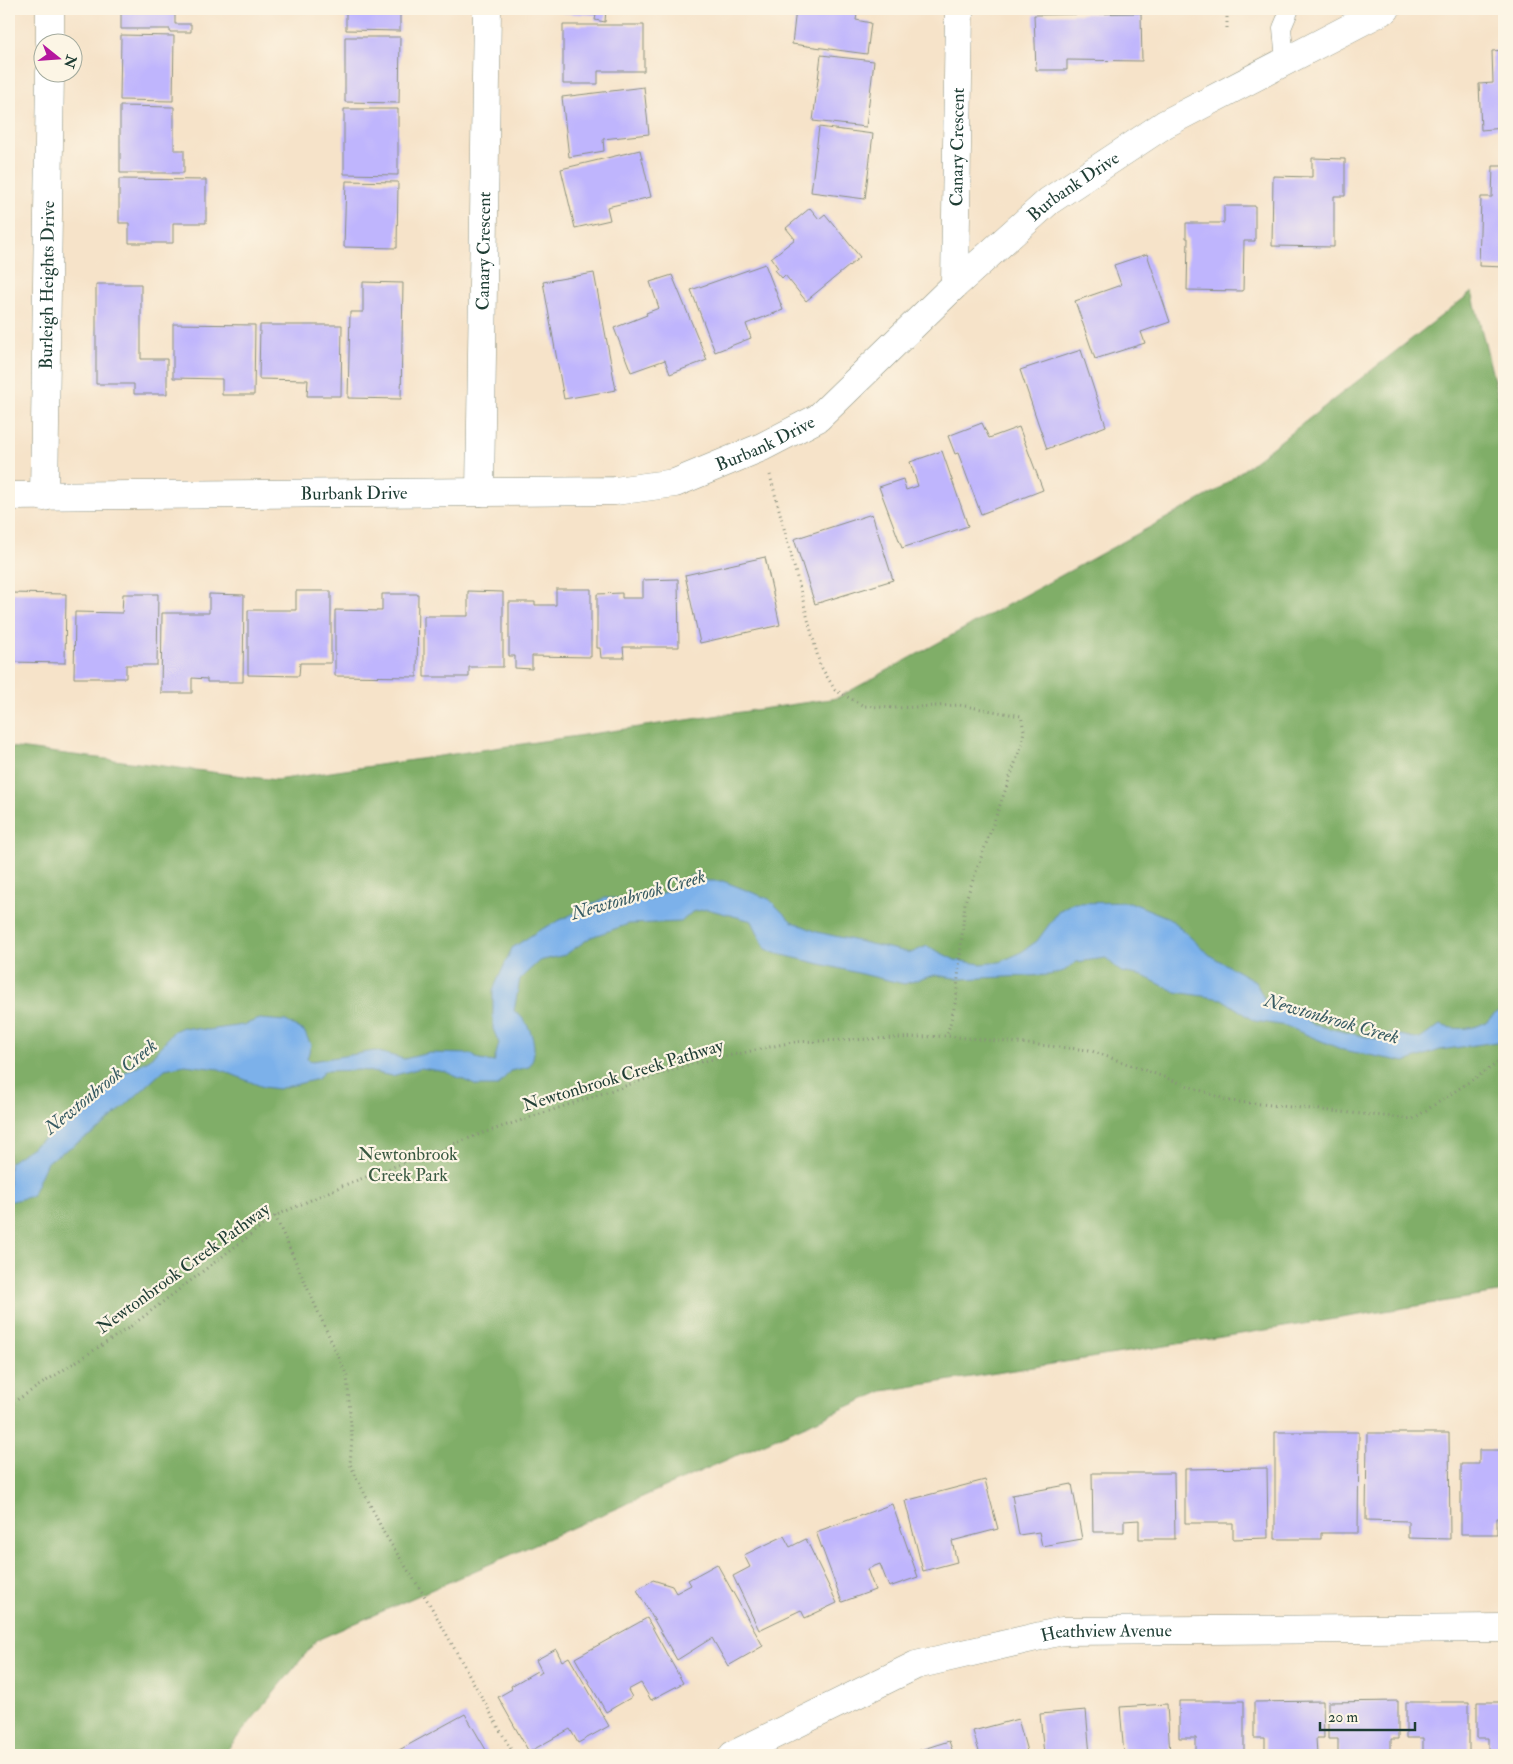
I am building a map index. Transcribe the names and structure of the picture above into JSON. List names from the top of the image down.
{
  "streets": {
    "street": [
      "Canary Crescent",
      "Burbank Drive",
      "Burleigh Heights Drive",
      "Heathview Avenue"
    ],
    "path": ["Newtonbrook Creek Pathway"]
  },
  "crossings": [
    ["Canary Crescent", "Burbank Drive"],
    ["Burbank Drive", "Burleigh Heights Drive"]
  ],
  "water": ["Newtonbrook Creek"],
  "parks": ["Newtonbrook Creek Park"],
  "scale_bar": "20 m",
  "north": "right"
}
